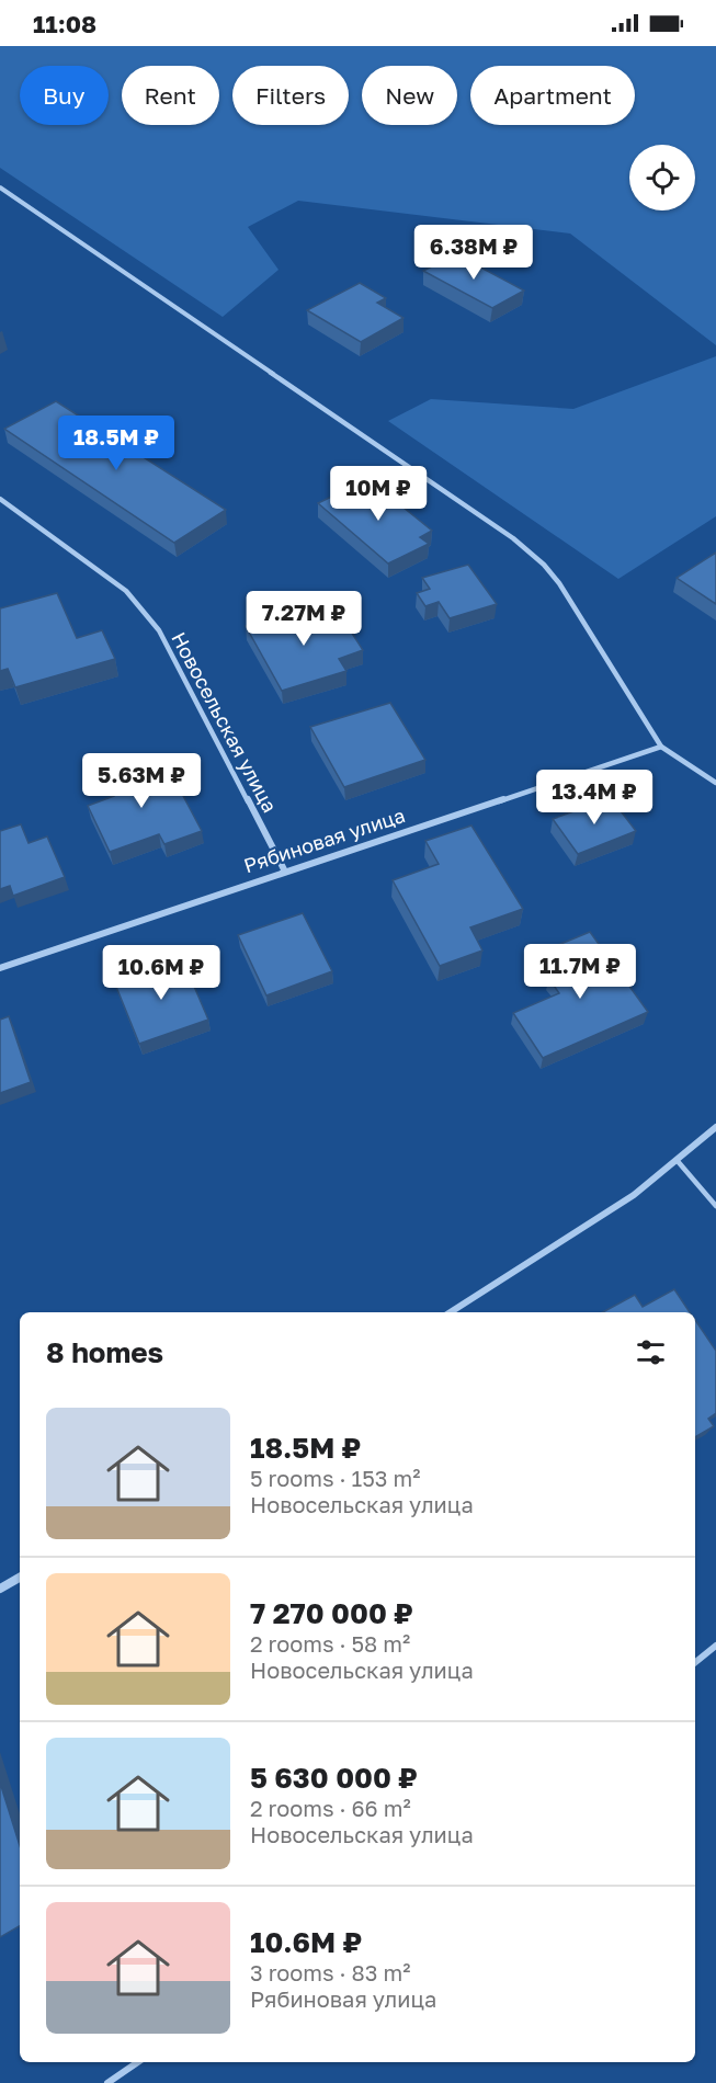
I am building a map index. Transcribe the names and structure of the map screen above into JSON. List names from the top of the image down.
{
  "streets": {
    "street": ["Новосельская улица", "Рябиновая улица"]
  },
  "crossings": [
    ["Новосельская улица", "Рябиновая улица"]
  ],
  "page": {
    "status": "11:08",
    "chip": [
      "Buy",
      "Rent",
      "Filters",
      "New",
      "Apartment"
    ],
    "price": [
      "6.38M ₽",
      "18.5M ₽",
      "10M ₽",
      "7.27M ₽",
      "5.63M ₽",
      "13.4M ₽",
      "11.7M ₽",
      "10.6M ₽"
    ],
    "heading": "8 homes",
    "list": [
      {
        "name": "18.5M ₽",
        "note": "5 rooms · 153 m² · Новосельская улица"
      },
      {
        "name": "7 270 000 ₽",
        "note": "2 rooms · 58 m² · Новосельская улица"
      },
      {
        "name": "5 630 000 ₽",
        "note": "2 rooms · 66 m² · Новосельская улица"
      },
      {
        "name": "10.6M ₽",
        "note": "3 rooms · 83 m² · Рябиновая улица"
      }
    ]
  }
}
